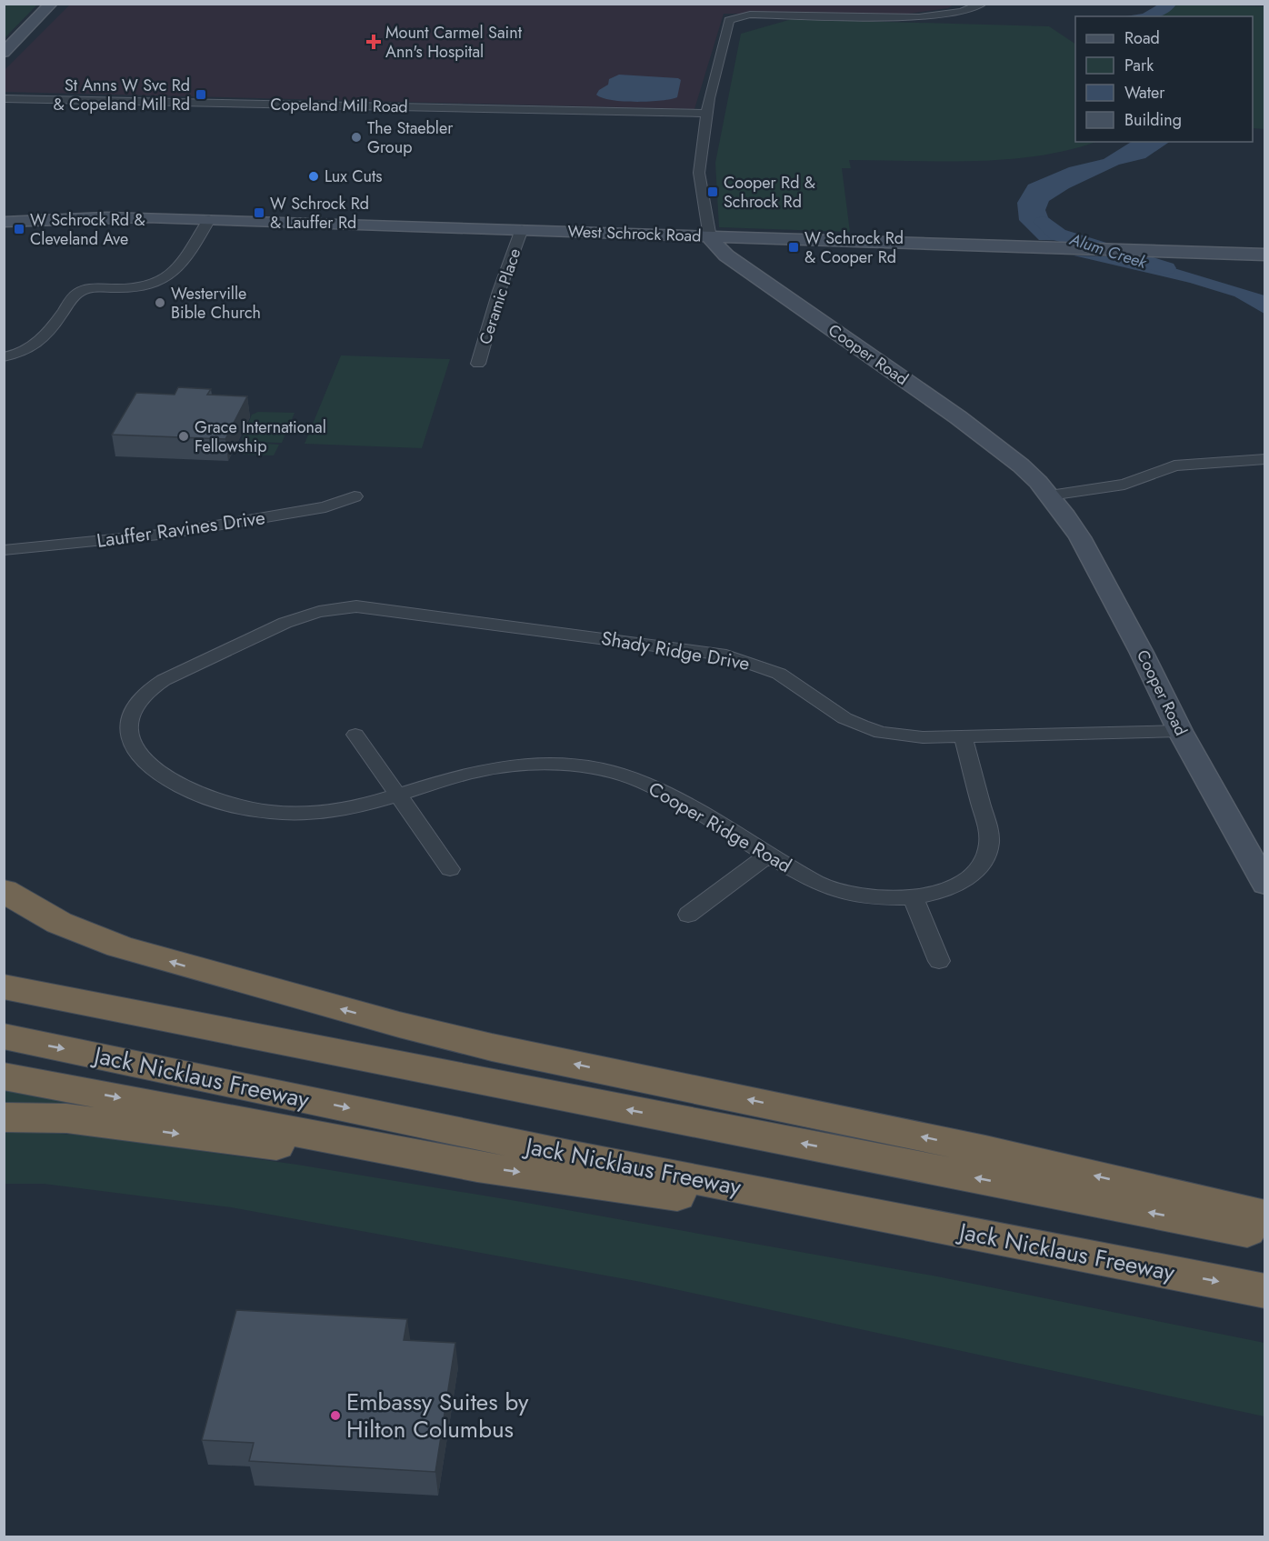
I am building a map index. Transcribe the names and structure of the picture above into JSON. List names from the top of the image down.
{
  "streets": {
    "highway": ["Jack Nicklaus Freeway"],
    "main road": ["West Schrock Road", "Cooper Road"],
    "street": [
      "Copeland Mill Road",
      "Ceramic Place",
      "Lauffer Ravines Drive",
      "Shady Ridge Drive",
      "Cooper Ridge Road"
    ]
  },
  "crossings": [
    ["West Schrock Road", "Ceramic Place"],
    ["West Schrock Road", "Cooper Road"],
    ["Cooper Road", "Shady Ridge Drive"],
    ["Shady Ridge Drive", "Cooper Ridge Road"]
  ],
  "water": ["Alum Creek"],
  "places": {
    "health": ["Mount Carmel Saint Ann's Hospital"],
    "transit": [
      "St Anns W Svc Rd & Copeland Mill Rd",
      "Cooper Rd & Schrock Rd",
      "W Schrock Rd & Lauffer Rd",
      "W Schrock Rd & Cleveland Ave",
      "W Schrock Rd & Cooper Rd"
    ],
    "other": [
      "The Staebler Group",
      "Lux Cuts",
      "Westerville Bible Church",
      "Grace International Fellowship",
      "Embassy Suites by Hilton Columbus"
    ]
  },
  "legend": [
    "Road",
    "Park",
    "Water",
    "Building"
  ]
}
